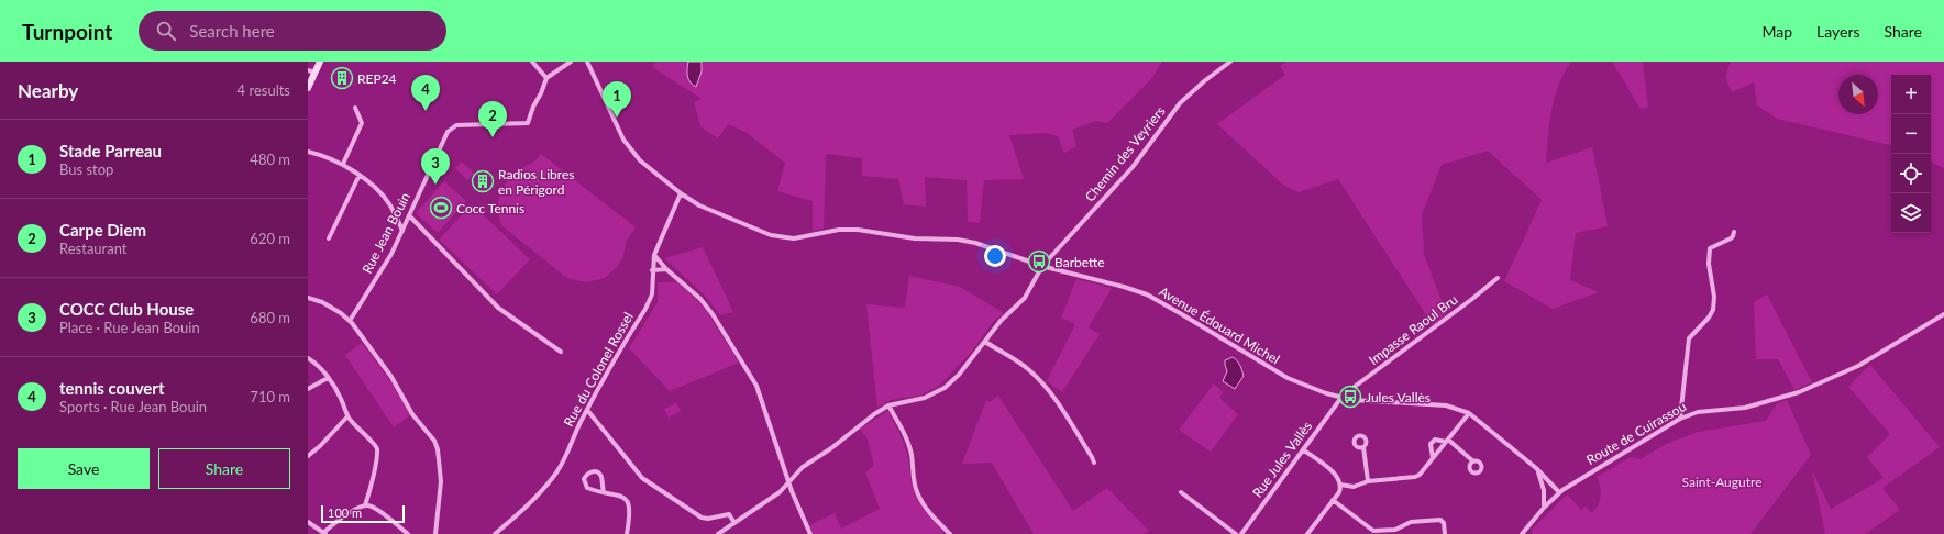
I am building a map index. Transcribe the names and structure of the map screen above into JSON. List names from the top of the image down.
{
  "streets": {
    "street": [
      "Chemin des Veyriers",
      "Rue Jean Bouin",
      "Avenue Édouard Michel",
      "Impasse Raoul Bru",
      "Rue du Colonel Rossel",
      "Route de Cuirassou",
      "Rue Jules Vallès"
    ]
  },
  "crossings": [
    ["Chemin des Veyriers", "Avenue Édouard Michel"],
    ["Avenue Édouard Michel", "Impasse Raoul Bru"],
    ["Avenue Édouard Michel", "Rue du Colonel Rossel"],
    ["Avenue Édouard Michel", "Route de Cuirassou"],
    ["Avenue Édouard Michel", "Rue Jules Vallès"],
    ["Impasse Raoul Bru", "Rue Jules Vallès"]
  ],
  "parks": ["Saint-Augutre"],
  "places": {
    "building": ["REP24", "Radios Libres en Périgord"],
    "sports": ["Cocc Tennis"],
    "bus stop": ["Barbette", "Jules Vallès"]
  },
  "scale_bar": "100 m",
  "north": "bottom right",
  "page": {
    "header": "Turnpoint",
    "search": "Search here",
    "nav": ["Map", "Layers", "Share"],
    "heading": ["Nearby", "4 results"],
    "map_buttons": ["+", "−"],
    "pins": [
      "4",
      "1",
      "2",
      "3"
    ],
    "list": [
      {
        "mark": "1",
        "name": "Stade Parreau",
        "note": "Bus stop",
        "value": "480 m"
      },
      {
        "mark": "2",
        "name": "Carpe Diem",
        "note": "Restaurant",
        "value": "620 m"
      },
      {
        "mark": "3",
        "name": "COCC Club House",
        "note": "Place · Rue Jean Bouin",
        "value": "680 m"
      },
      {
        "mark": "4",
        "name": "tennis couvert",
        "note": "Sports · Rue Jean Bouin",
        "value": "710 m"
      }
    ],
    "buttons": ["Save", "Share"],
    "scale": "100 m"
  }
}
